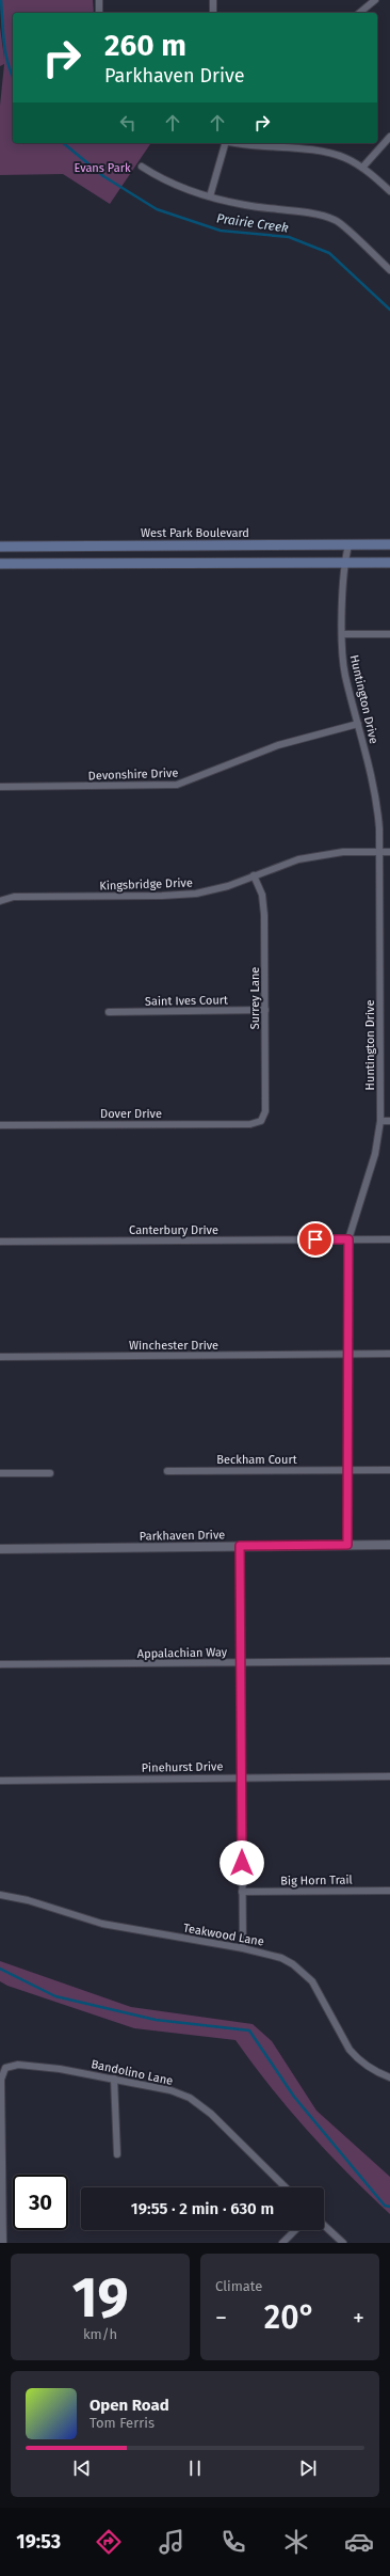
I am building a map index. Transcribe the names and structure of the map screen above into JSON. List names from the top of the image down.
{
  "streets": {
    "main road": ["West Park Boulevard"],
    "street": [
      "Huntington Drive",
      "Devonshire Drive",
      "Kingsbridge Drive",
      "Surrey Lane",
      "Saint Ives Court",
      "Dover Drive",
      "Canterbury Drive",
      "Winchester Drive",
      "Beckham Court",
      "Parkhaven Drive",
      "Appalachian Way",
      "Pinehurst Drive",
      "Big Horn Trail",
      "Teakwood Lane",
      "Bandolino Lane"
    ]
  },
  "crossings": [
    ["West Park Boulevard", "Huntington Drive"],
    ["Huntington Drive", "Devonshire Drive"],
    ["Huntington Drive", "Kingsbridge Drive"],
    ["Huntington Drive", "Canterbury Drive"],
    ["Huntington Drive", "Winchester Drive"],
    ["Huntington Drive", "Beckham Court"],
    ["Huntington Drive", "Parkhaven Drive"],
    ["Kingsbridge Drive", "Surrey Lane"],
    ["Surrey Lane", "Saint Ives Court"],
    ["Surrey Lane", "Dover Drive"]
  ],
  "water": ["Prairie Creek"],
  "parks": ["Evans Park"],
  "page": {
    "turn": ["260 m", "Parkhaven Drive"],
    "limit": "30",
    "trip": "19:55 · 2 min · 630 m",
    "tile": [
      ["19", "km/h"],
      "Climate"
    ],
    "heat": ["−", "20°", "+"],
    "song": ["Open Road", "Tom Ferris"],
    "tabs": "19:53"
  }
}
